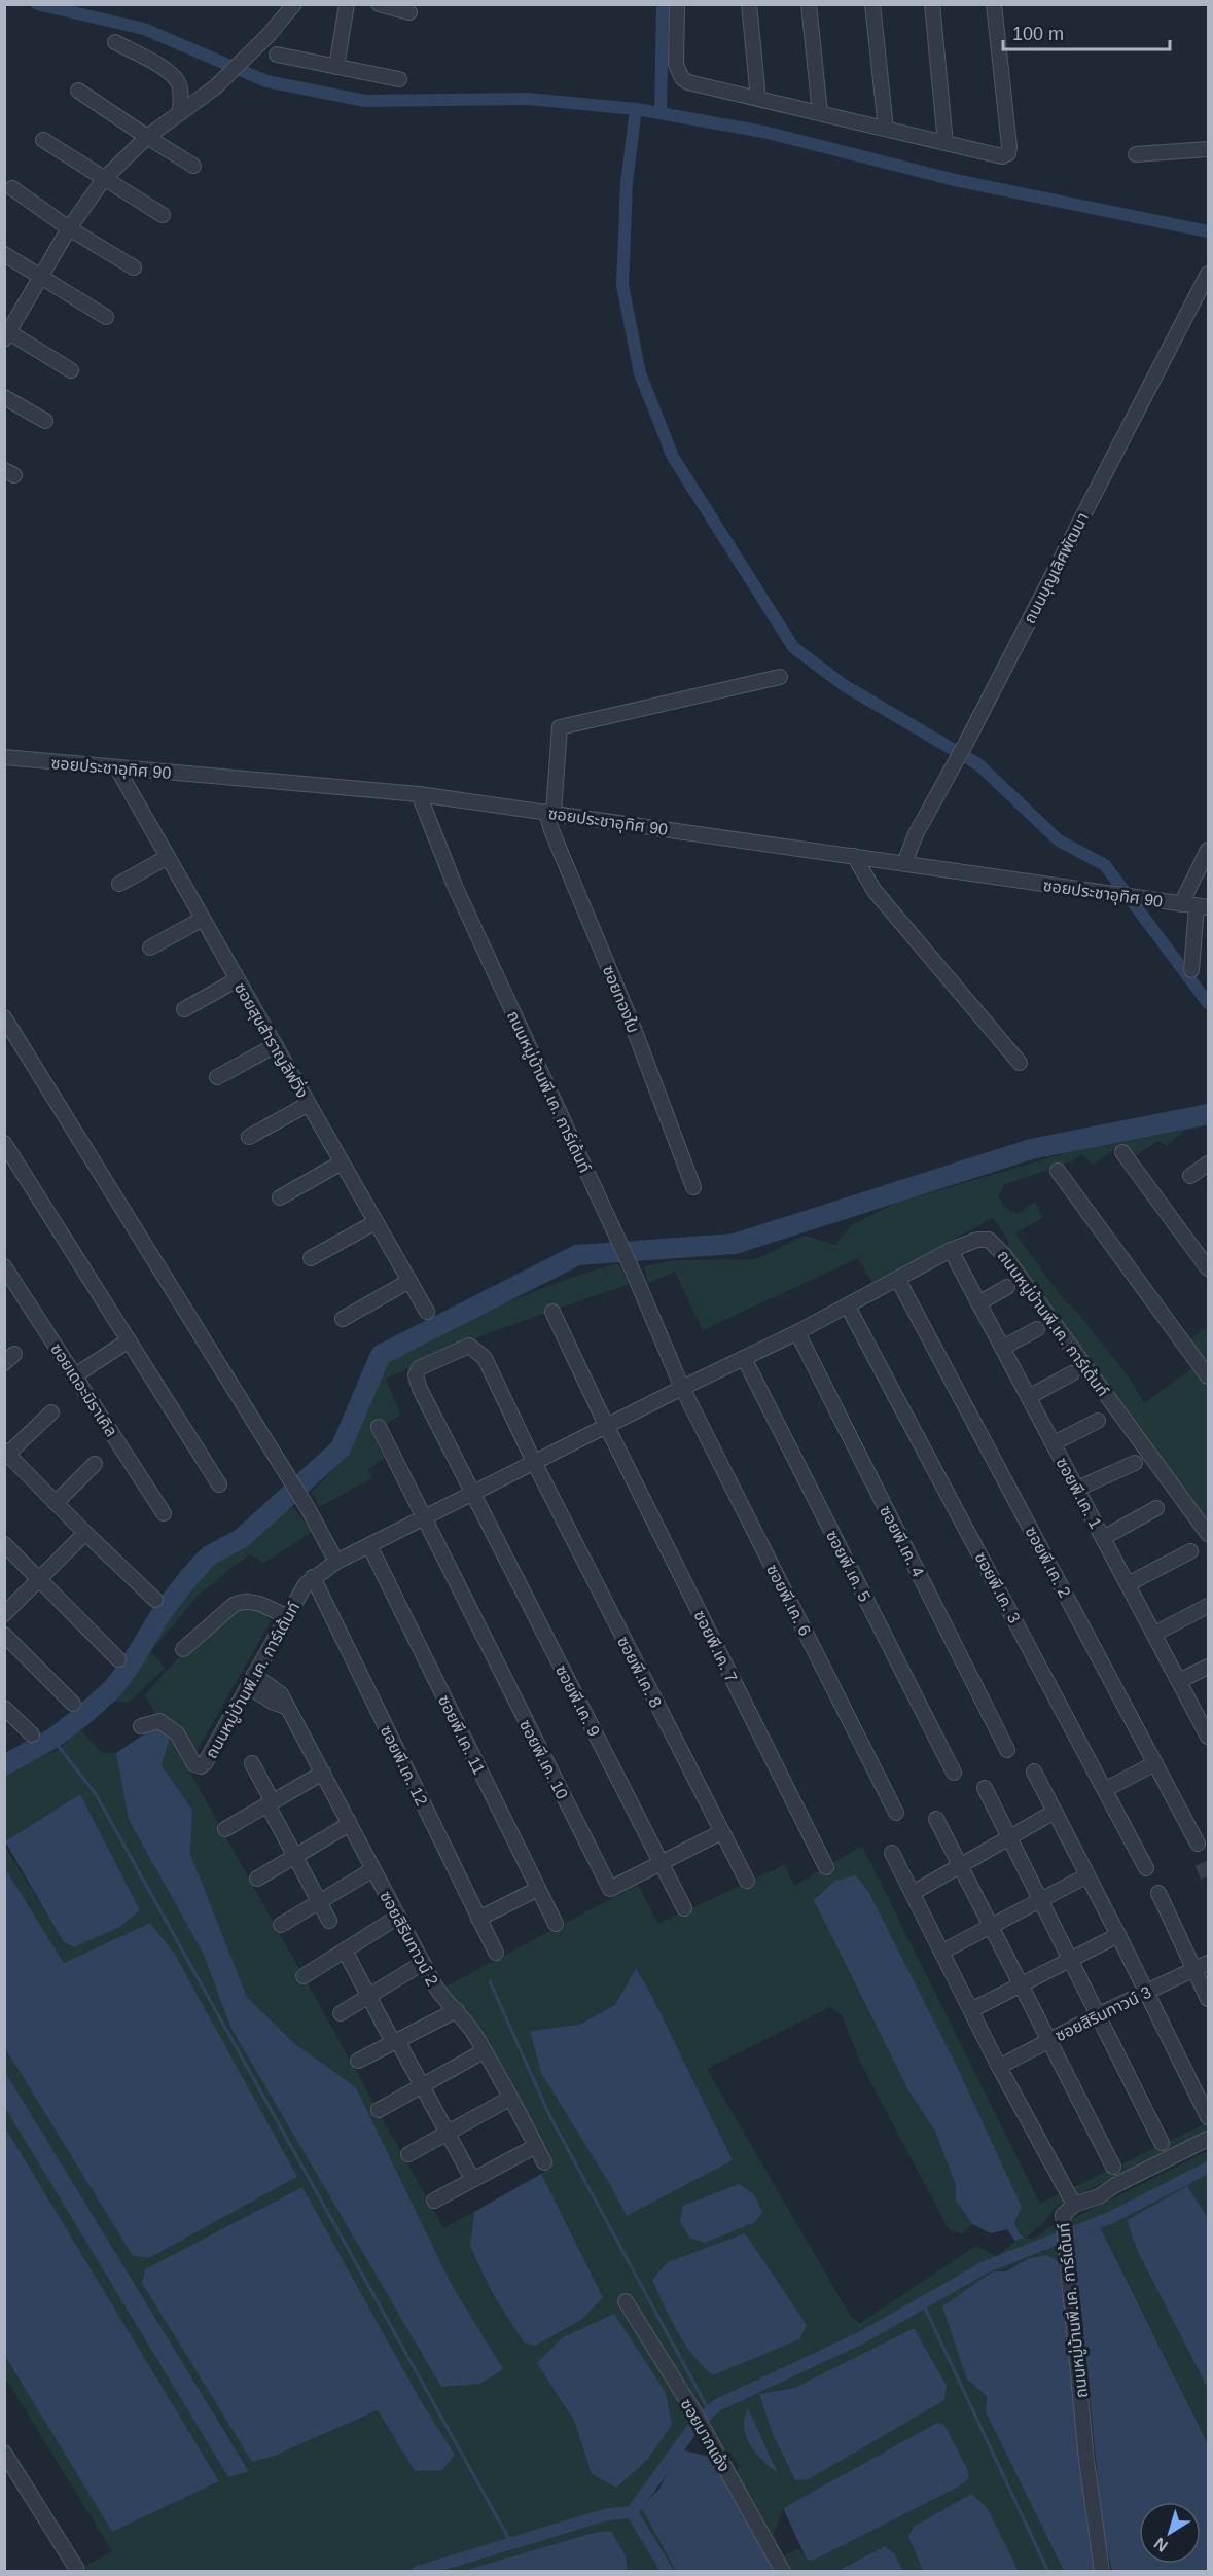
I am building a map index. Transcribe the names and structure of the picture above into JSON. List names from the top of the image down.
{
  "streets": {
    "street": [
      "ถนนบุญเลิศพัฒนา",
      "ซอยประชาอุทิศ 90",
      "ซอยทองใบ",
      "ซอยสุขสำราญลีฟวิ่ง",
      "ถนนหมู่บ้านพี.เค. การ์เด้นท์",
      "ซอยเดอะมิราเคิล",
      "ซอยพี.เค. 1",
      "ซอยพี.เค. 4",
      "ซอยพี.เค. 2",
      "ซอยพี.เค. 5",
      "ซอยพี.เค. 3",
      "ซอยพี.เค. 6",
      "ซอยพี.เค. 7",
      "ซอยพี.เค. 8",
      "ซอยพี.เค. 9",
      "ซอยพี.เค. 11",
      "ซอยพี.เค. 10",
      "ซอยพี.เค. 12",
      "ซอยสิรินทาวน์ 2",
      "ซอยสิรินทาวน์ 3",
      "ซอยมากแจ้ง"
    ]
  },
  "crossings": [
    ["ถนนบุญเลิศพัฒนา", "ซอยประชาอุทิศ 90"],
    ["ซอยประชาอุทิศ 90", "ซอยทองใบ"],
    ["ซอยประชาอุทิศ 90", "ซอยสุขสำราญลีฟวิ่ง"],
    ["ซอยประชาอุทิศ 90", "ถนนหมู่บ้านพี.เค. การ์เด้นท์"],
    ["ถนนหมู่บ้านพี.เค. การ์เด้นท์", "ซอยพี.เค. 1"],
    ["ถนนหมู่บ้านพี.เค. การ์เด้นท์", "ซอยพี.เค. 4"],
    ["ถนนหมู่บ้านพี.เค. การ์เด้นท์", "ซอยพี.เค. 2"],
    ["ถนนหมู่บ้านพี.เค. การ์เด้นท์", "ซอยพี.เค. 5"],
    ["ถนนหมู่บ้านพี.เค. การ์เด้นท์", "ซอยพี.เค. 3"],
    ["ถนนหมู่บ้านพี.เค. การ์เด้นท์", "ซอยพี.เค. 6"],
    ["ถนนหมู่บ้านพี.เค. การ์เด้นท์", "ซอยพี.เค. 7"],
    ["ถนนหมู่บ้านพี.เค. การ์เด้นท์", "ซอยพี.เค. 8"],
    ["ถนนหมู่บ้านพี.เค. การ์เด้นท์", "ซอยพี.เค. 9"],
    ["ถนนหมู่บ้านพี.เค. การ์เด้นท์", "ซอยพี.เค. 11"],
    ["ถนนหมู่บ้านพี.เค. การ์เด้นท์", "ซอยพี.เค. 10"],
    ["ถนนหมู่บ้านพี.เค. การ์เด้นท์", "ซอยพี.เค. 12"],
    ["ถนนหมู่บ้านพี.เค. การ์เด้นท์", "ซอยสิรินทาวน์ 2"],
    ["ซอยพี.เค. 8", "ซอยพี.เค. 9"],
    ["ซอยพี.เค. 8", "ซอยพี.เค. 10"],
    ["ซอยพี.เค. 9", "ซอยพี.เค. 10"]
  ],
  "scale_bar": "100 m",
  "north": "bottom left"
}
